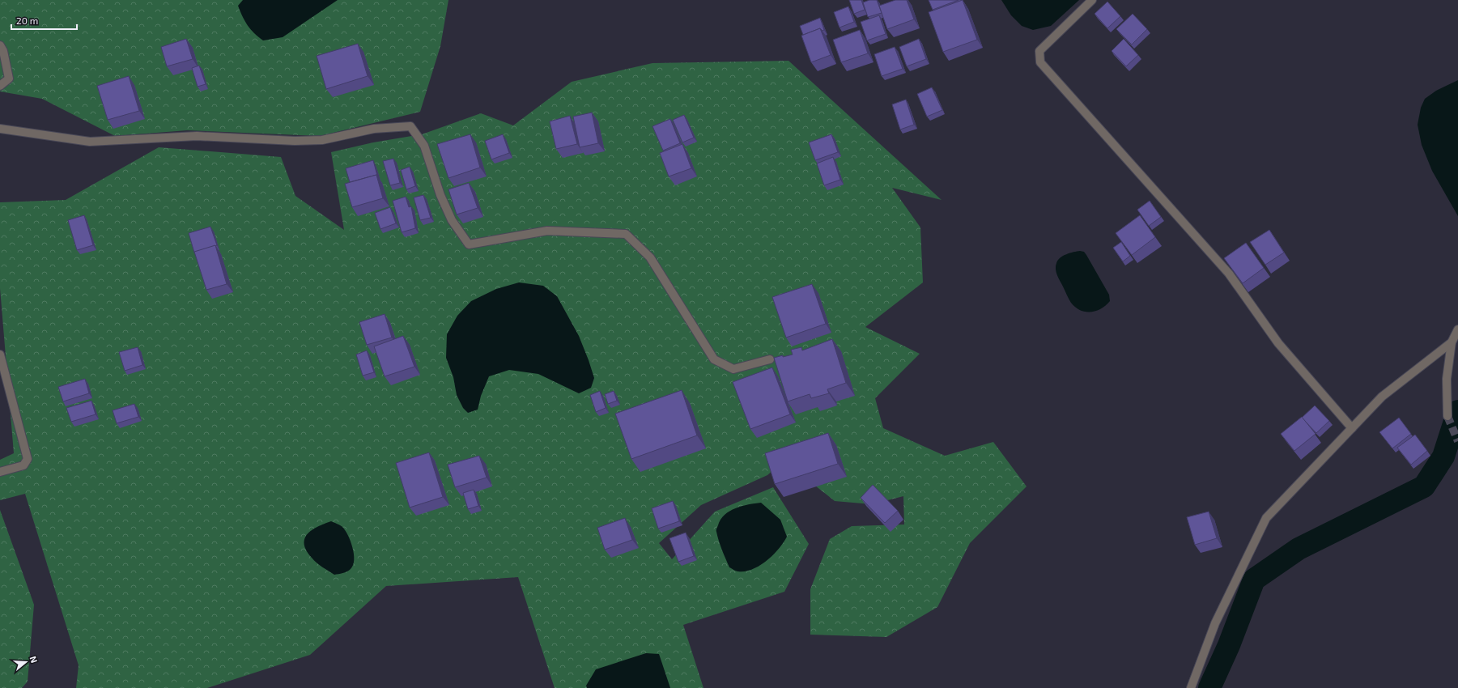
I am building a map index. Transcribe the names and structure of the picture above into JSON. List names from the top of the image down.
{
  "scale_bar": "20 m",
  "north": "right"
}
